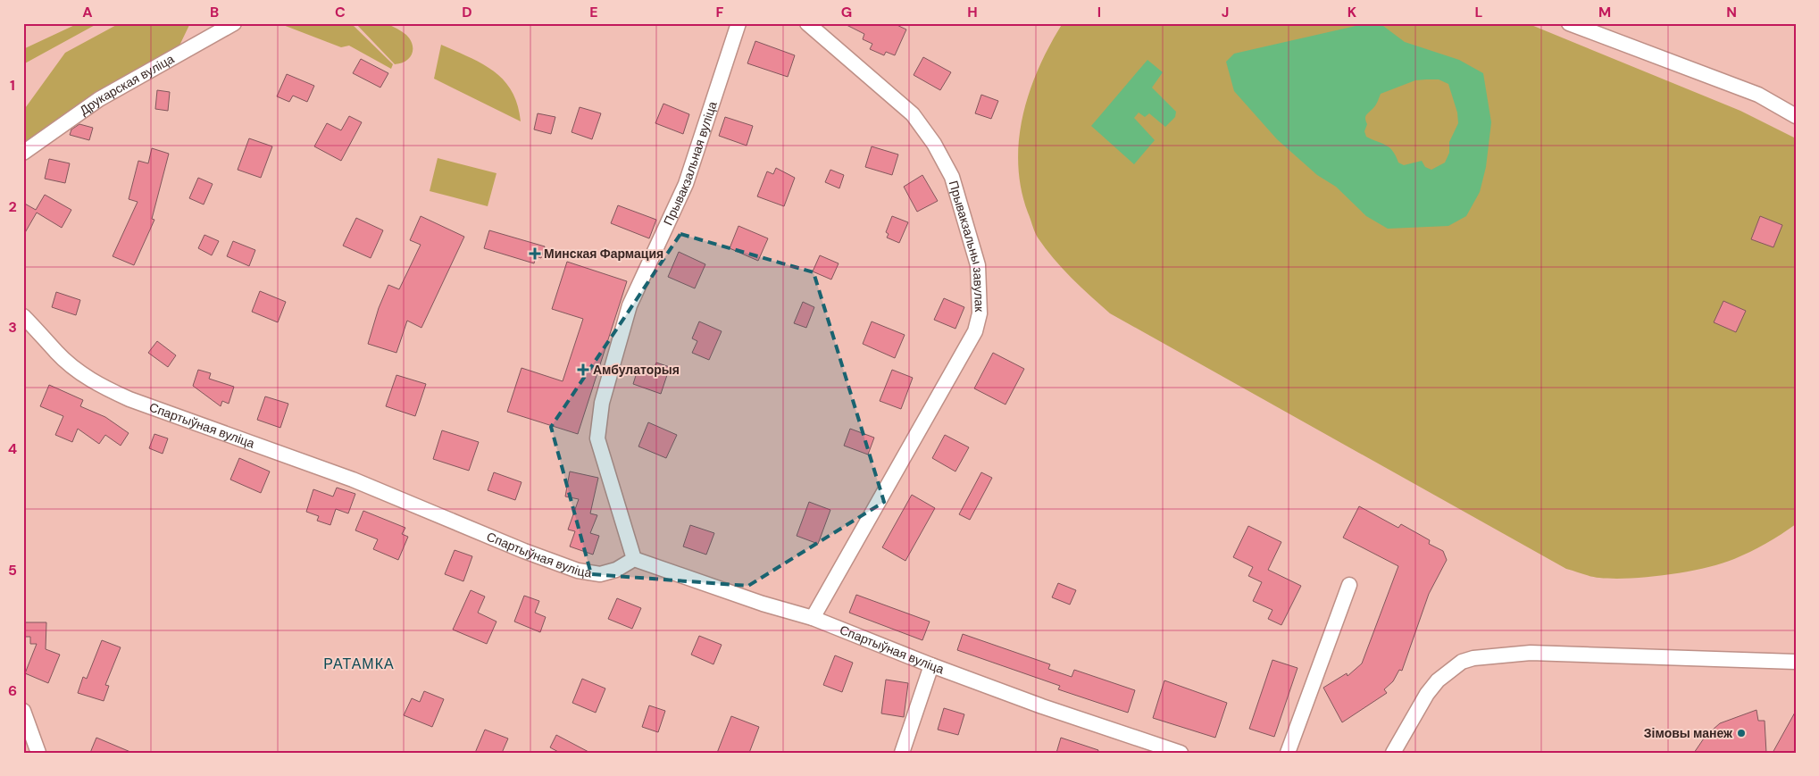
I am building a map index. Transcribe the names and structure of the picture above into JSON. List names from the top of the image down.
{
  "streets": {
    "street": [
      "Друкарская вуліца",
      "Прывакзальная вуліца",
      "Прывакзальны завулак",
      "Спартыўная вуліца"
    ]
  },
  "crossings": [
    ["Прывакзальная вуліца", "Спартыўная вуліца"],
    ["Прывакзальны завулак", "Спартыўная вуліца"]
  ],
  "districts": ["РАТАМКА"],
  "places": {
    "health": ["Минская Фармация", "Амбулаторыя"],
    "other": ["Зімовы манеж"]
  },
  "grid": {
    "columns": [
      "A",
      "B",
      "C",
      "D",
      "E",
      "F",
      "G",
      "H",
      "I",
      "J",
      "K",
      "L",
      "M",
      "N"
    ],
    "rows": [
      "1",
      "2",
      "3",
      "4",
      "5",
      "6"
    ]
  }
}
